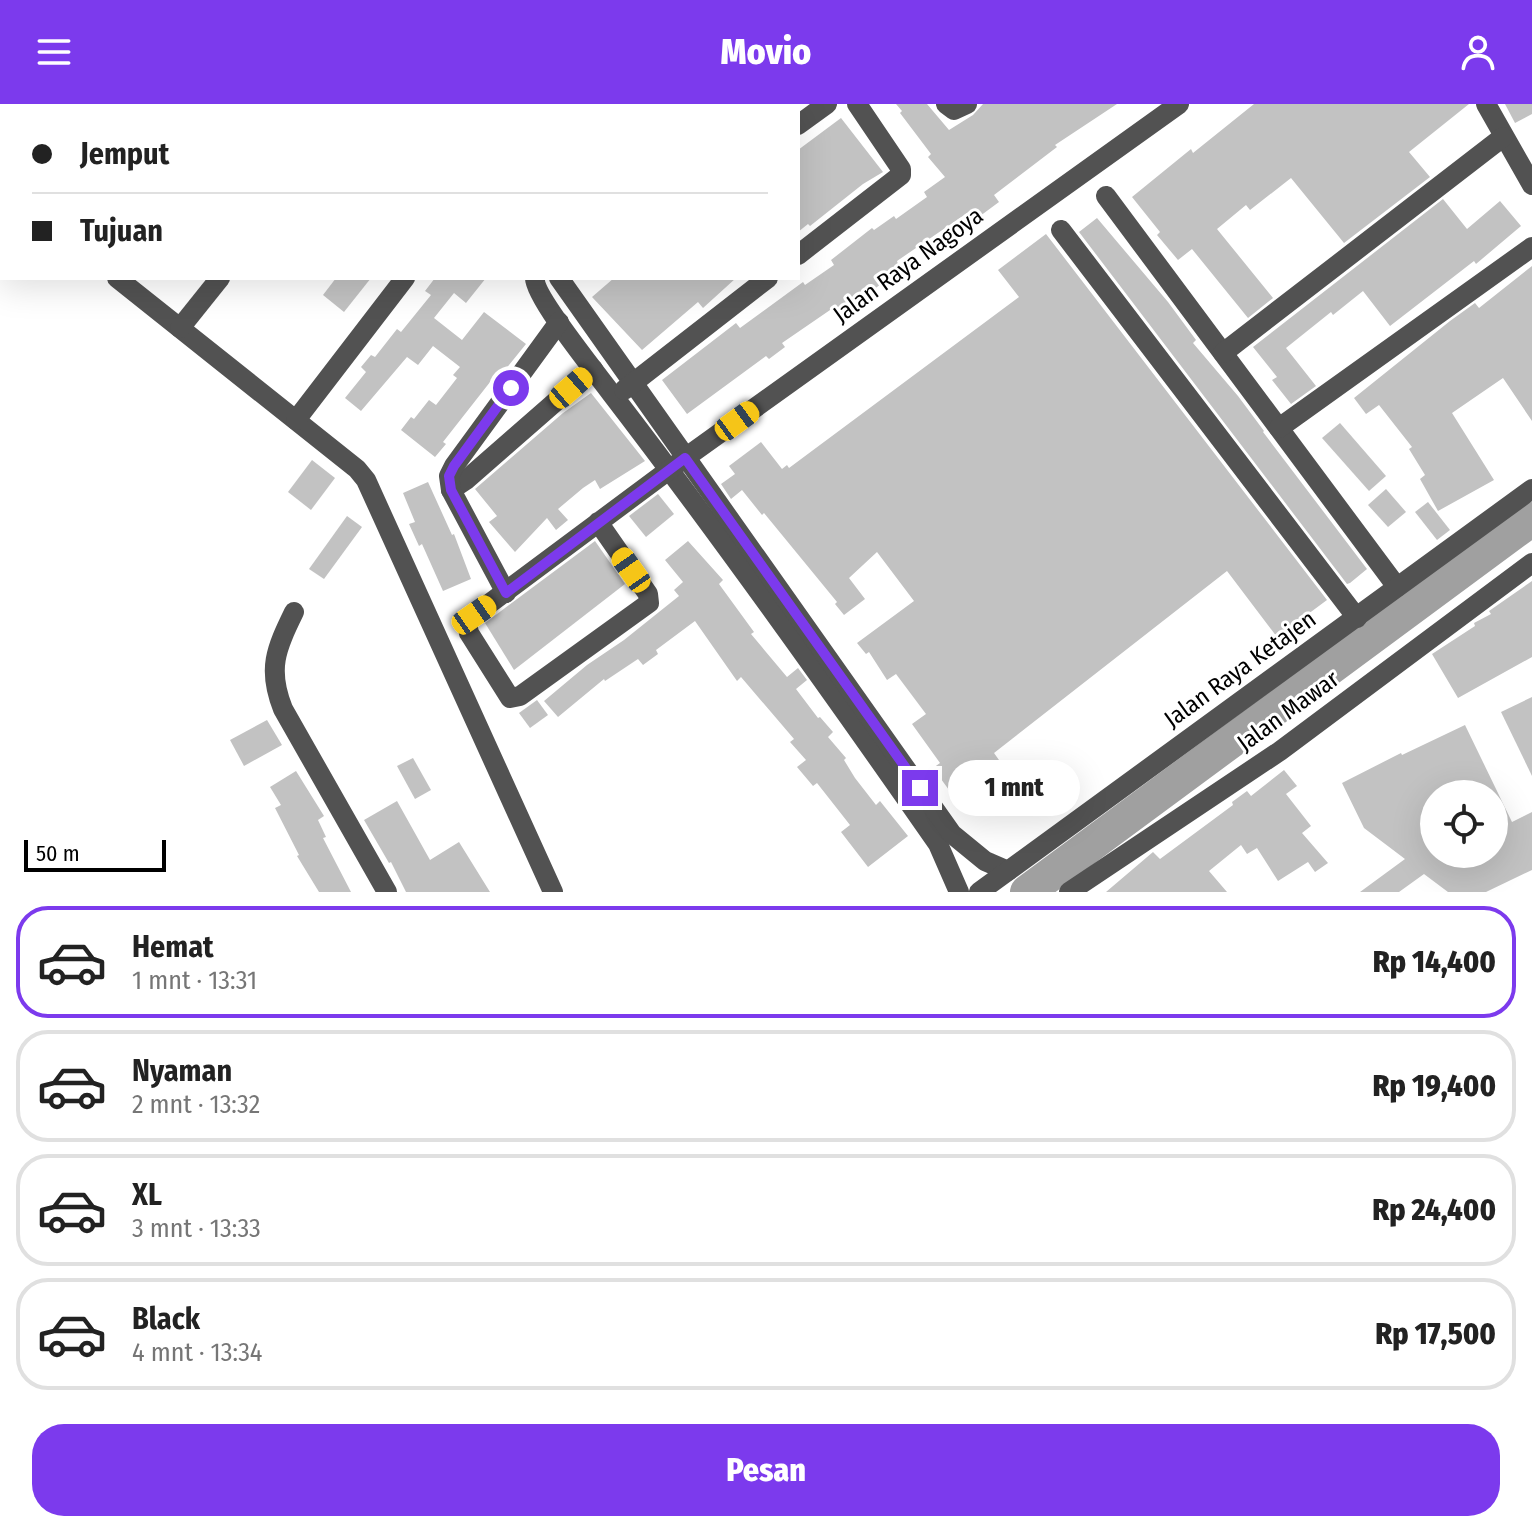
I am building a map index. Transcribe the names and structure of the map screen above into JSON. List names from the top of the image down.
{
  "streets": {
    "street": ["Jalan Raya Nagoya", "Jalan Raya Ketajen", "Jalan Mawar"]
  },
  "scale_bar": "50 m",
  "page": {
    "header": "Movio",
    "banner": ["Jemput", "Tujuan"],
    "bubble": "1 mnt",
    "scale": "50 m",
    "list": [
      {
        "name": "Hemat",
        "note": "1 mnt · 13:31",
        "value": "Rp 14,400"
      },
      {
        "name": "Nyaman",
        "note": "2 mnt · 13:32",
        "value": "Rp 19,400"
      },
      {
        "name": "XL",
        "note": "3 mnt · 13:33",
        "value": "Rp 24,400"
      },
      {
        "name": "Black",
        "note": "4 mnt · 13:34",
        "value": "Rp 17,500"
      }
    ],
    "buttons": "Pesan"
  }
}
